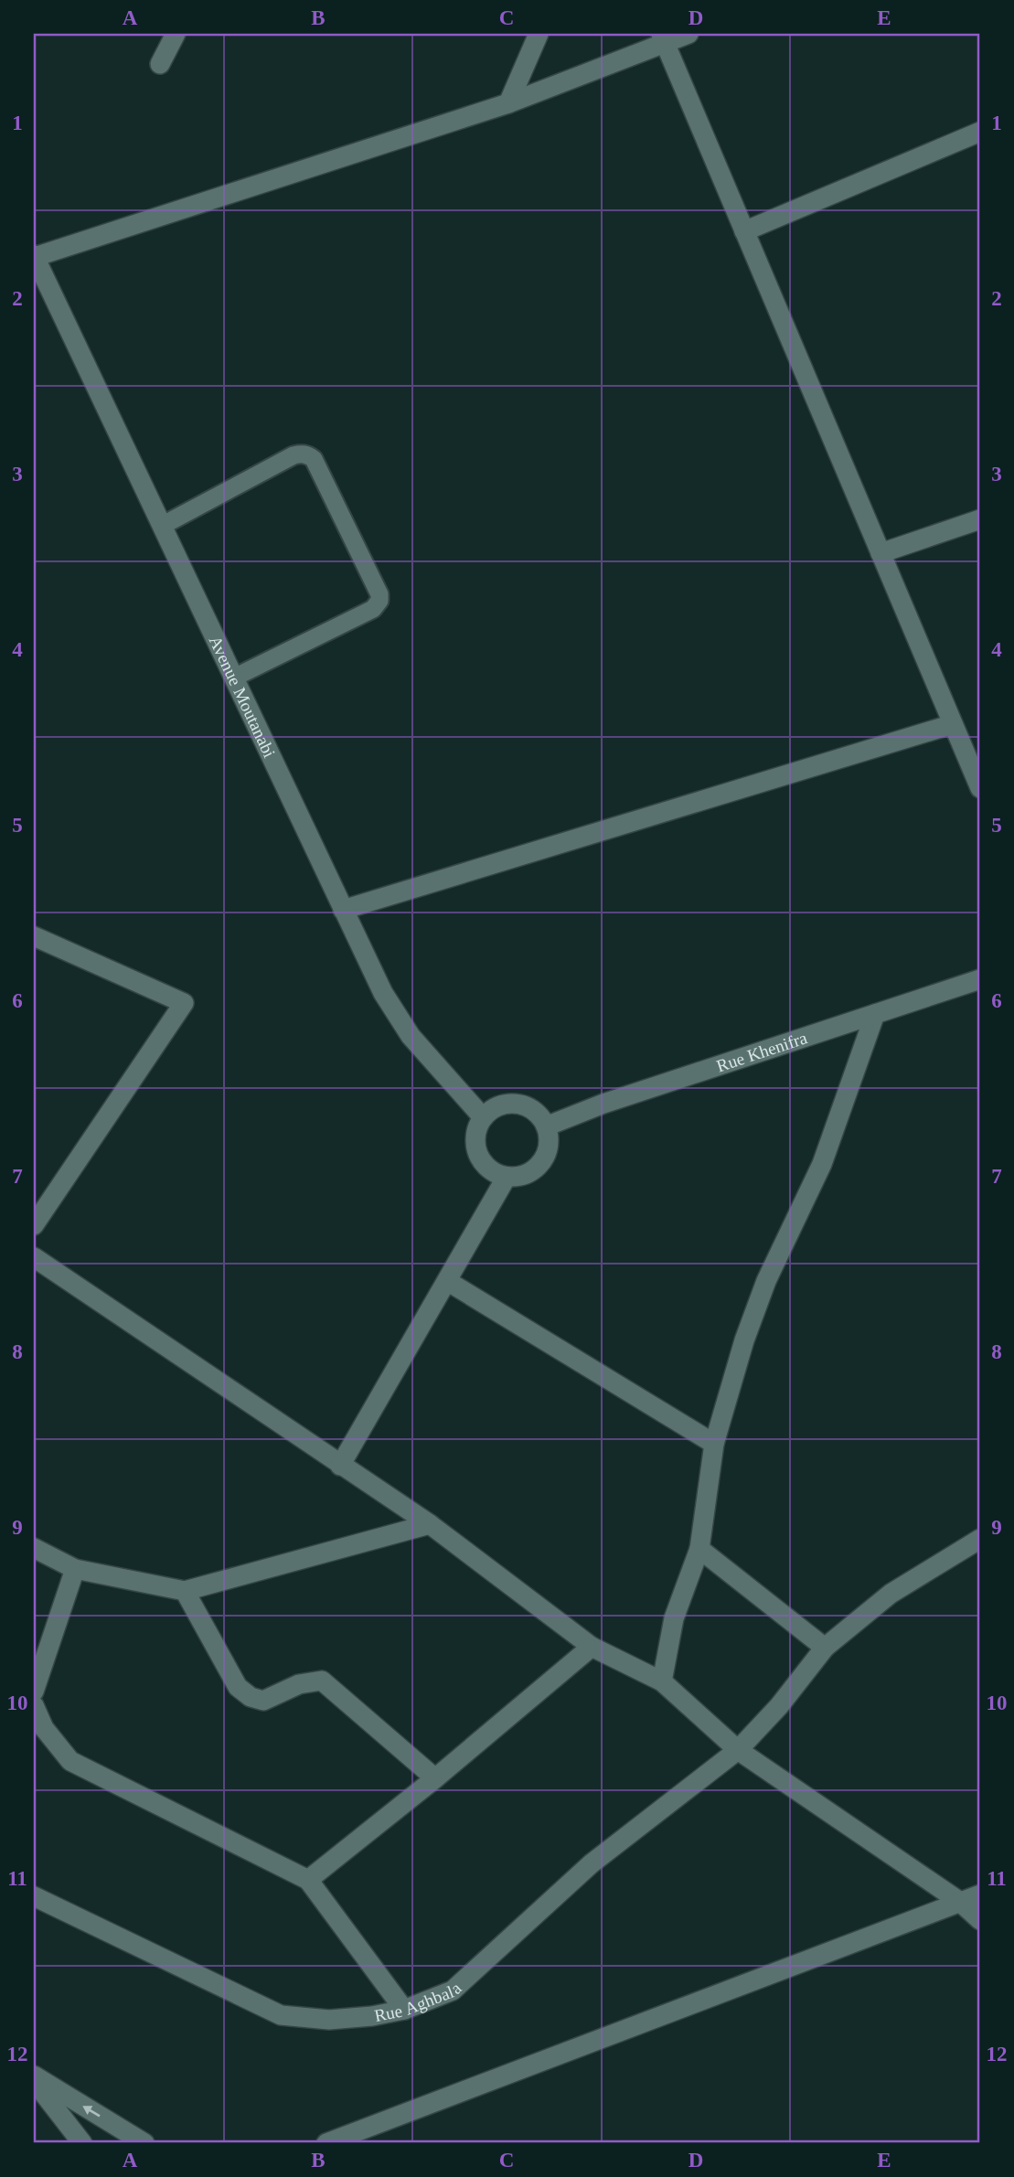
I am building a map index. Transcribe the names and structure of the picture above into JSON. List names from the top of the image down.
{
  "streets": {
    "street": ["Avenue Moutanabi", "Rue Khenifra", "Rue Aghbala"]
  },
  "crossings": [
    ["Avenue Moutanabi", "Rue Khenifra"]
  ],
  "grid": {
    "columns": [
      "A",
      "B",
      "C",
      "D",
      "E"
    ],
    "rows": [
      "1",
      "2",
      "3",
      "4",
      "5",
      "6",
      "7",
      "8",
      "9",
      "10",
      "11",
      "12"
    ]
  }
}
